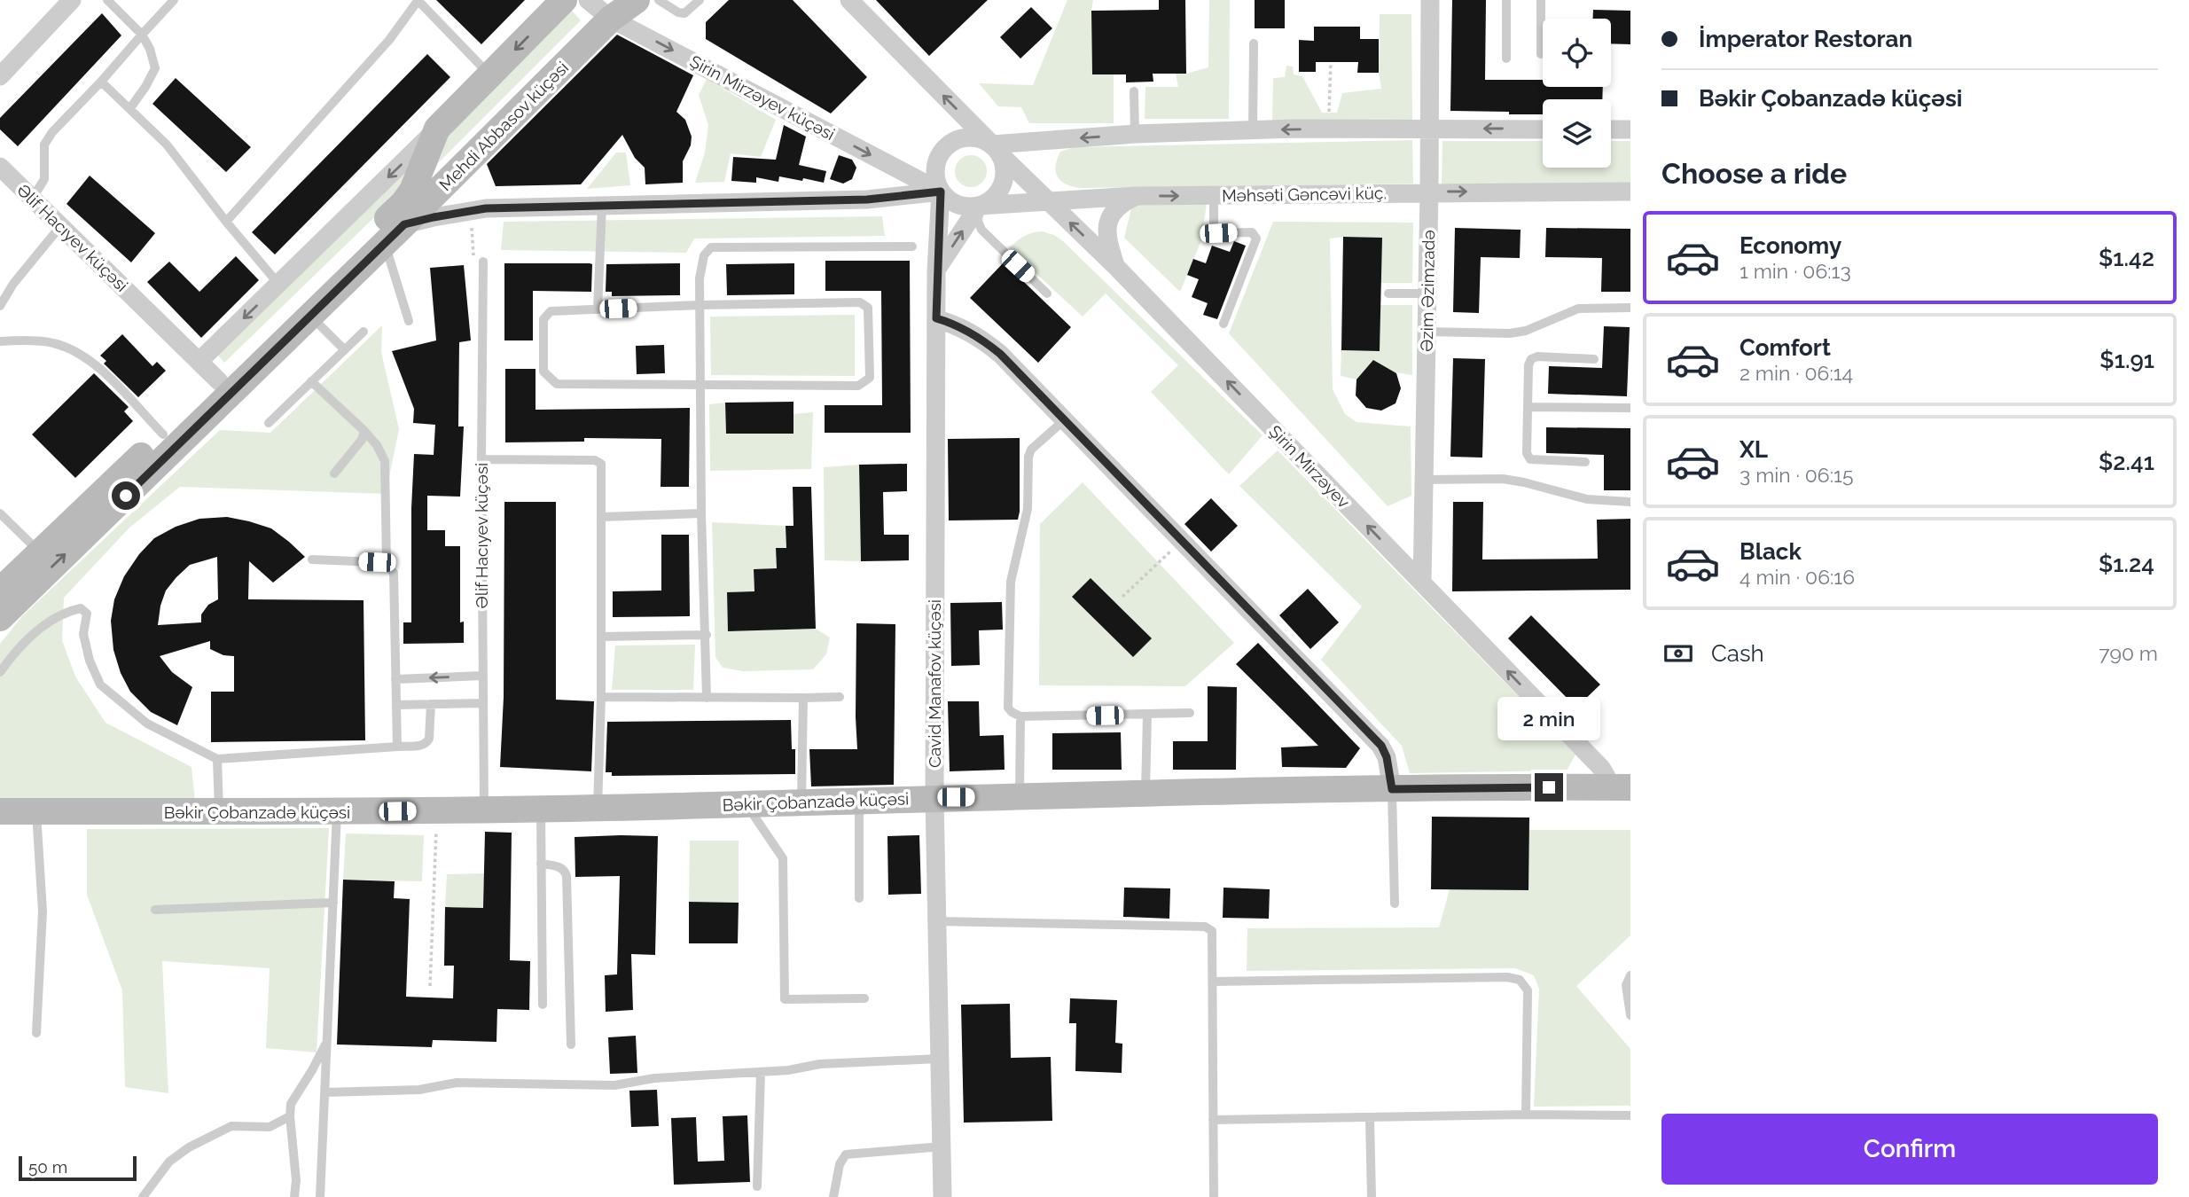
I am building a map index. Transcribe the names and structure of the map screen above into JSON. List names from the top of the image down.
{
  "streets": {
    "street": [
      "Şirin Mirzəyev küçəsi",
      "Mehdi Abbasov küçəsi",
      "Məhsəti Gəncəvi küç.",
      "Əlif Hacıyev küçəsi",
      "Əzim Əzimzadə",
      "Şirin Mirzəyev",
      "Cavid Manafov küçəsi",
      "Bəkir Çobanzadə küçəsi"
    ]
  },
  "crossings": [
    ["Şirin Mirzəyev küçəsi", "Mehdi Abbasov küçəsi"],
    ["Şirin Mirzəyev küçəsi", "Məhsəti Gəncəvi küç."],
    ["Şirin Mirzəyev küçəsi", "Şirin Mirzəyev"],
    ["Şirin Mirzəyev küçəsi", "Cavid Manafov küçəsi"],
    ["Mehdi Abbasov küçəsi", "Əlif Hacıyev küçəsi"],
    ["Məhsəti Gəncəvi küç.", "Əzim Əzimzadə"],
    ["Məhsəti Gəncəvi küç.", "Şirin Mirzəyev"],
    ["Məhsəti Gəncəvi küç.", "Cavid Manafov küçəsi"],
    ["Əlif Hacıyev küçəsi", "Bəkir Çobanzadə küçəsi"],
    ["Əzim Əzimzadə", "Şirin Mirzəyev"],
    ["Şirin Mirzəyev", "Cavid Manafov küçəsi"],
    ["Şirin Mirzəyev", "Bəkir Çobanzadə küçəsi"],
    ["Cavid Manafov küçəsi", "Bəkir Çobanzadə küçəsi"]
  ],
  "scale_bar": "50 m",
  "page": {
    "banner": ["İmperator Restoran", "Bəkir Çobanzadə küçəsi"],
    "heading": "Choose a ride",
    "list": [
      {
        "name": "Economy",
        "note": "1 min · 06:13",
        "value": "$1.42"
      },
      {
        "name": "Comfort",
        "note": "2 min · 06:14",
        "value": "$1.91"
      },
      {
        "name": "XL",
        "note": "3 min · 06:15",
        "value": "$2.41"
      },
      {
        "name": "Black",
        "note": "4 min · 06:16",
        "value": "$1.24"
      }
    ],
    "pay": ["Cash", "790 m"],
    "bubble": "2 min",
    "buttons": "Confirm",
    "scale": "50 m"
  }
}
